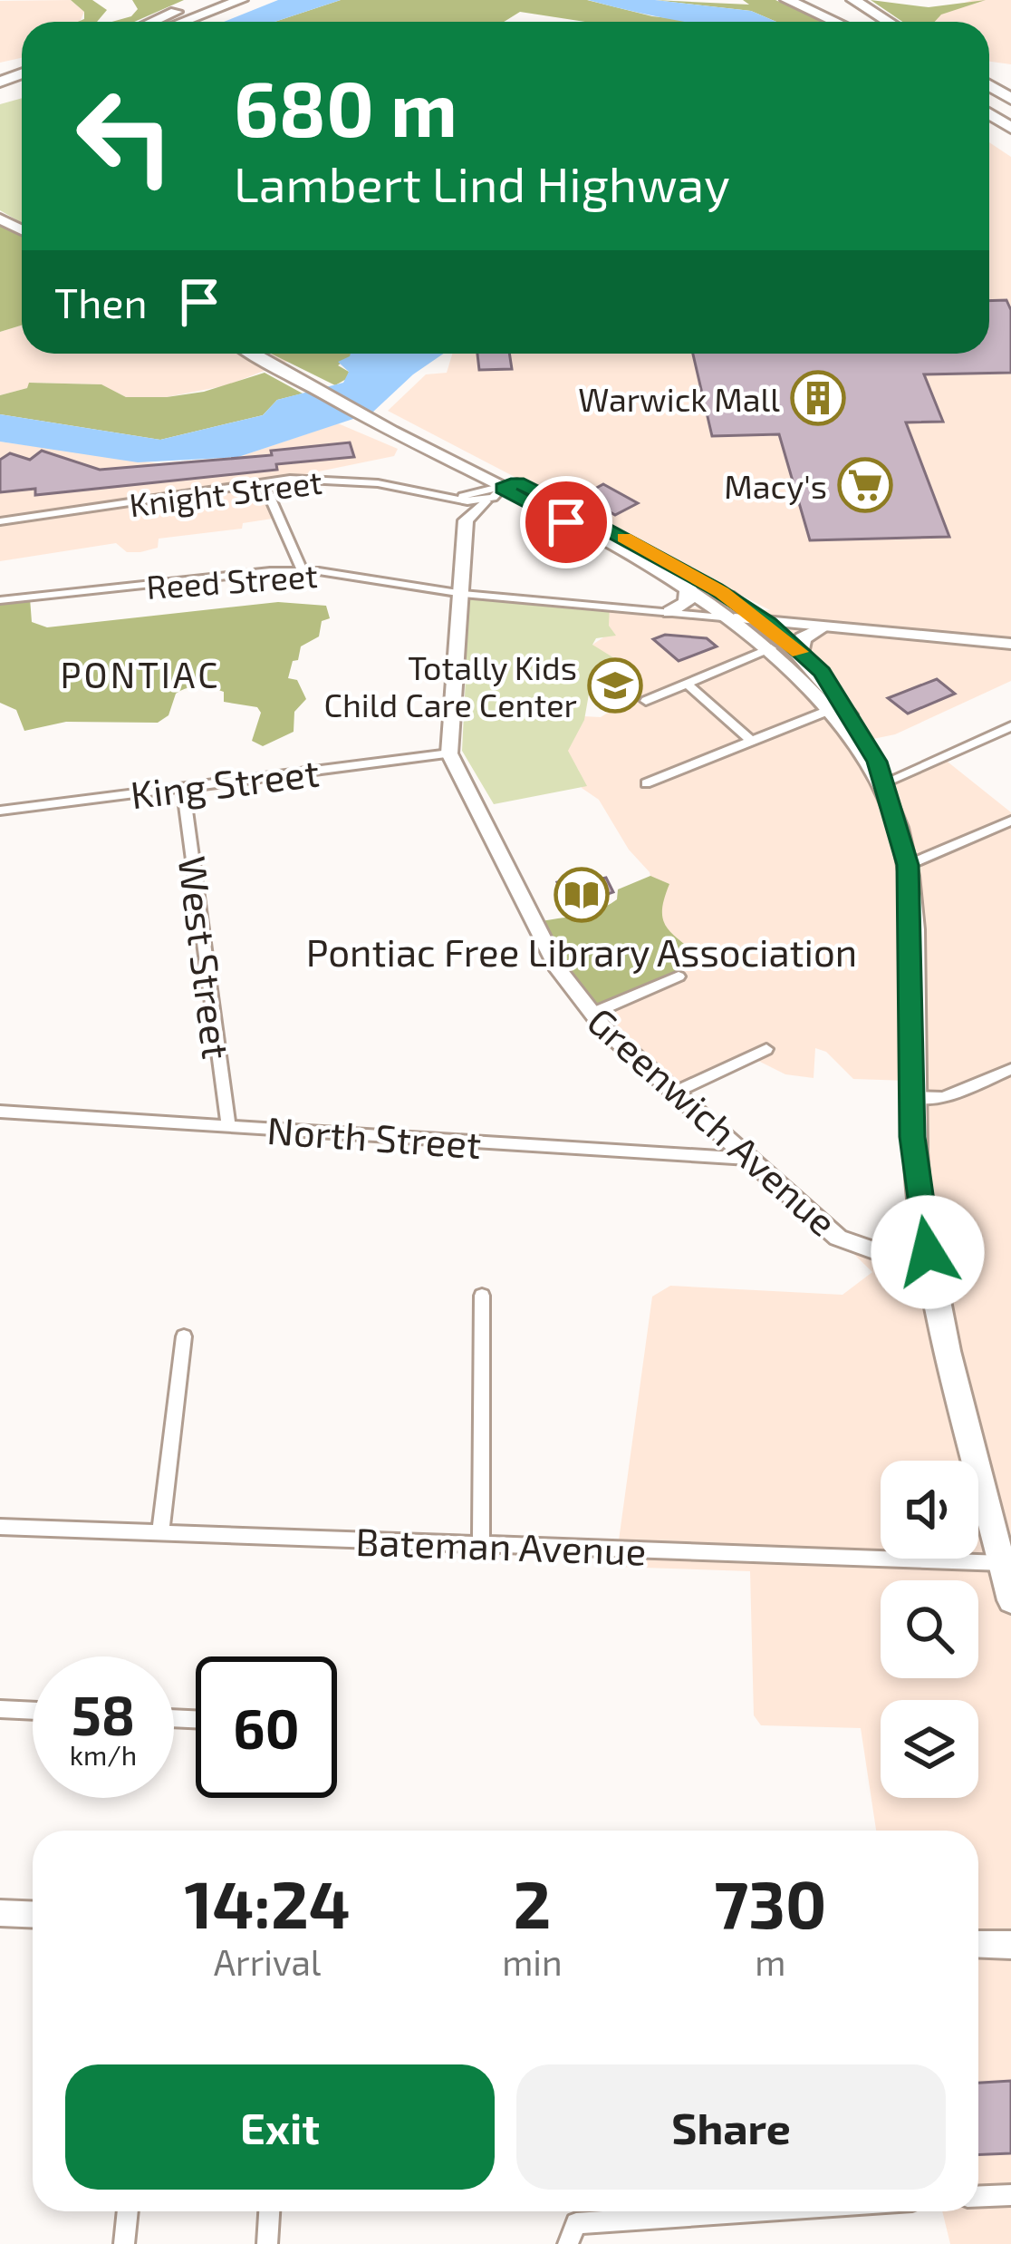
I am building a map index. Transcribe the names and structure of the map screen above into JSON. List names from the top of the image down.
{
  "streets": {
    "street": [
      "Knight Street",
      "Reed Street",
      "King Street",
      "West Street",
      "Greenwich Avenue",
      "North Street",
      "Bateman Avenue"
    ]
  },
  "crossings": [
    ["King Street", "West Street"],
    ["King Street", "Greenwich Avenue"],
    ["West Street", "North Street"],
    ["Greenwich Avenue", "North Street"]
  ],
  "districts": ["PONTIAC"],
  "places": {
    "building": ["Warwick Mall"],
    "supermarket": ["Macy's"],
    "school or university": ["Totally Kids Child Care Center"],
    "library": ["Pontiac Free Library Association"]
  },
  "page": {
    "turn": ["680 m", "Lambert Lind Highway"],
    "then": "Then",
    "speed": "58 km/h",
    "limit": "60",
    "eta": [
      "14:24",
      "Arrival",
      "2",
      "min",
      "730",
      "m"
    ],
    "buttons": ["Exit", "Share"]
  }
}
